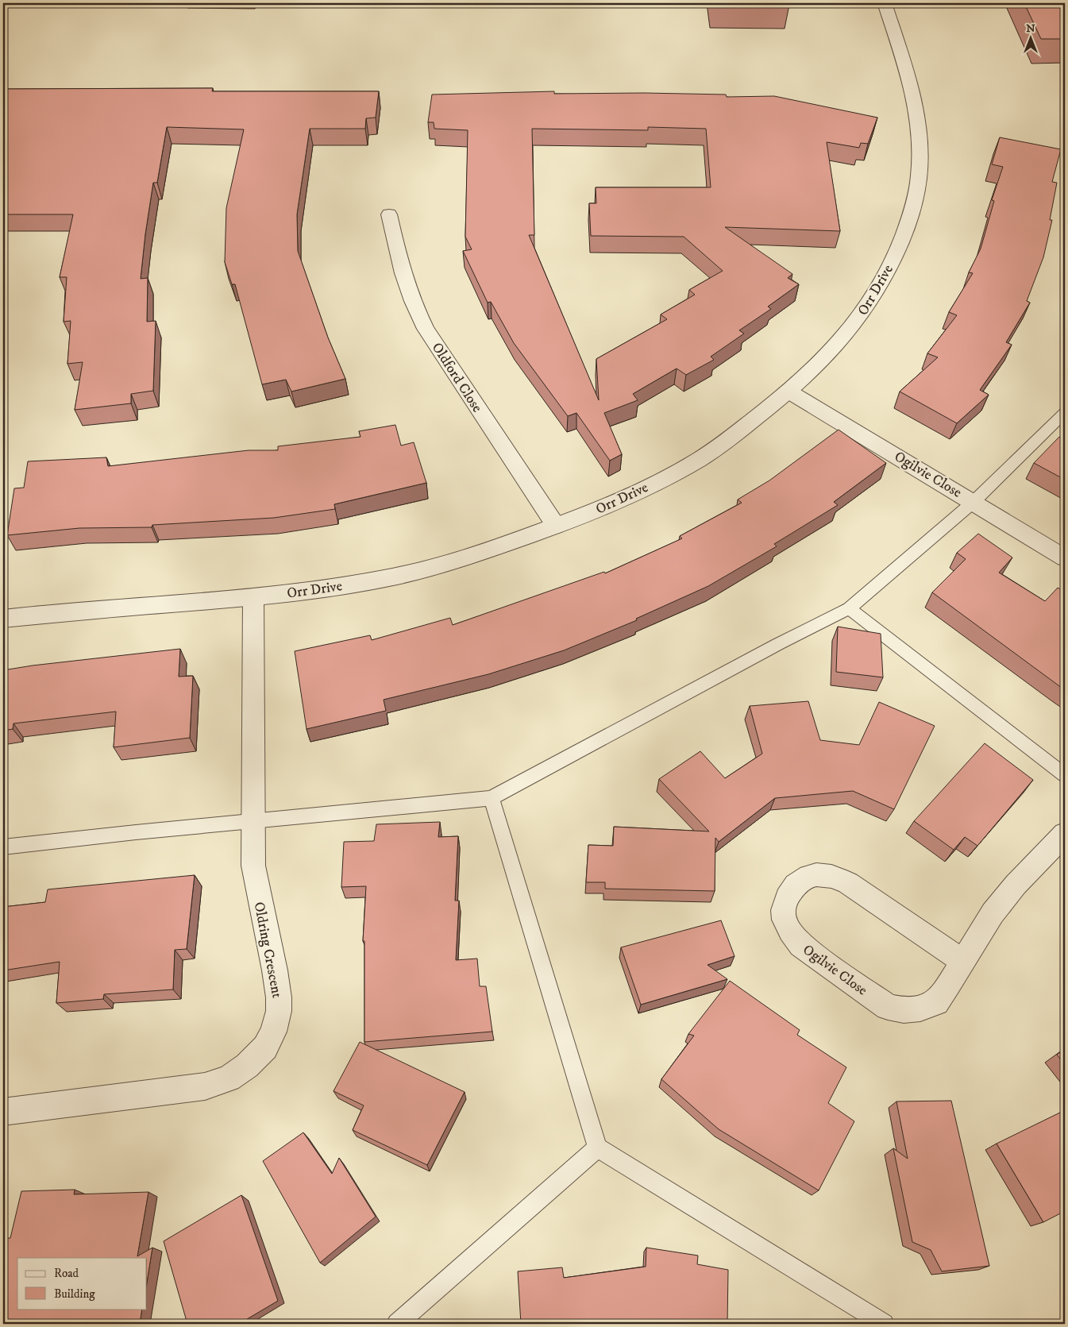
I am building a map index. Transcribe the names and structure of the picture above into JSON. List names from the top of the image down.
{
  "streets": {
    "street": [
      "Orr Drive",
      "Oldford Close",
      "Ogilvie Close",
      "Oldring Crescent"
    ]
  },
  "crossings": [
    ["Orr Drive", "Oldford Close"],
    ["Orr Drive", "Ogilvie Close"],
    ["Orr Drive", "Oldring Crescent"]
  ],
  "legend": ["Road", "Building"],
  "north": "top"
}
